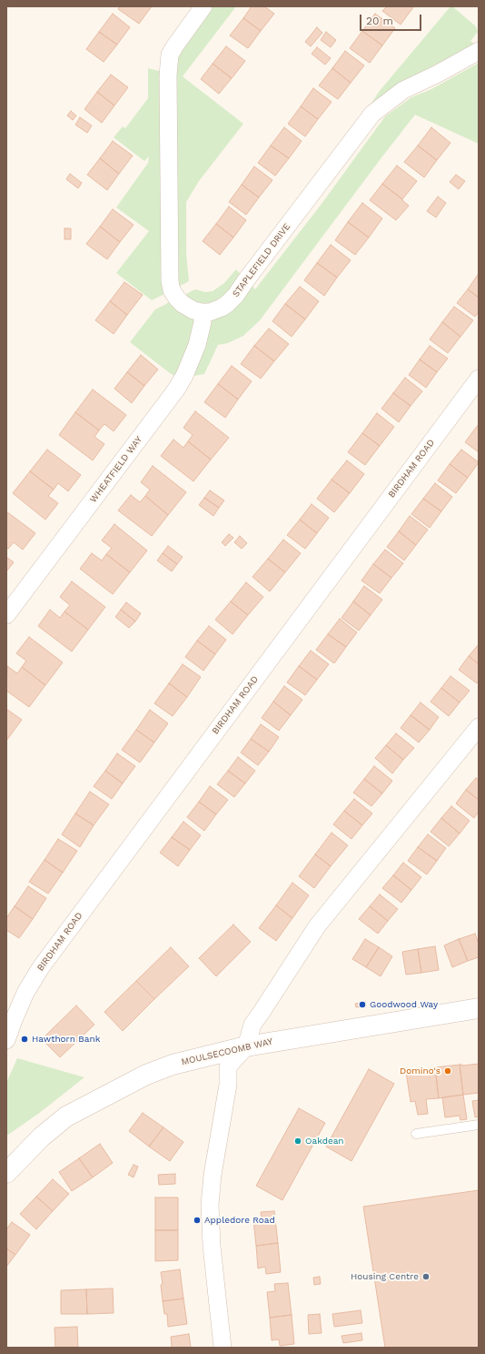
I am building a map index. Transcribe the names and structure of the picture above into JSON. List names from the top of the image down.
{
  "streets": {
    "street": [
      "STAPLEFIELD DRIVE",
      "BIRDHAM ROAD",
      "WHEATFIELD WAY",
      "MOULSECOOMB WAY"
    ]
  },
  "crossings": [
    ["STAPLEFIELD DRIVE", "WHEATFIELD WAY"]
  ],
  "places": [
    "Goodwood Way",
    "Hawthorn Bank",
    "Domino's",
    "Oakdean",
    "Appledore Road",
    "Housing Centre"
  ],
  "scale_bar": "20 m"
}
